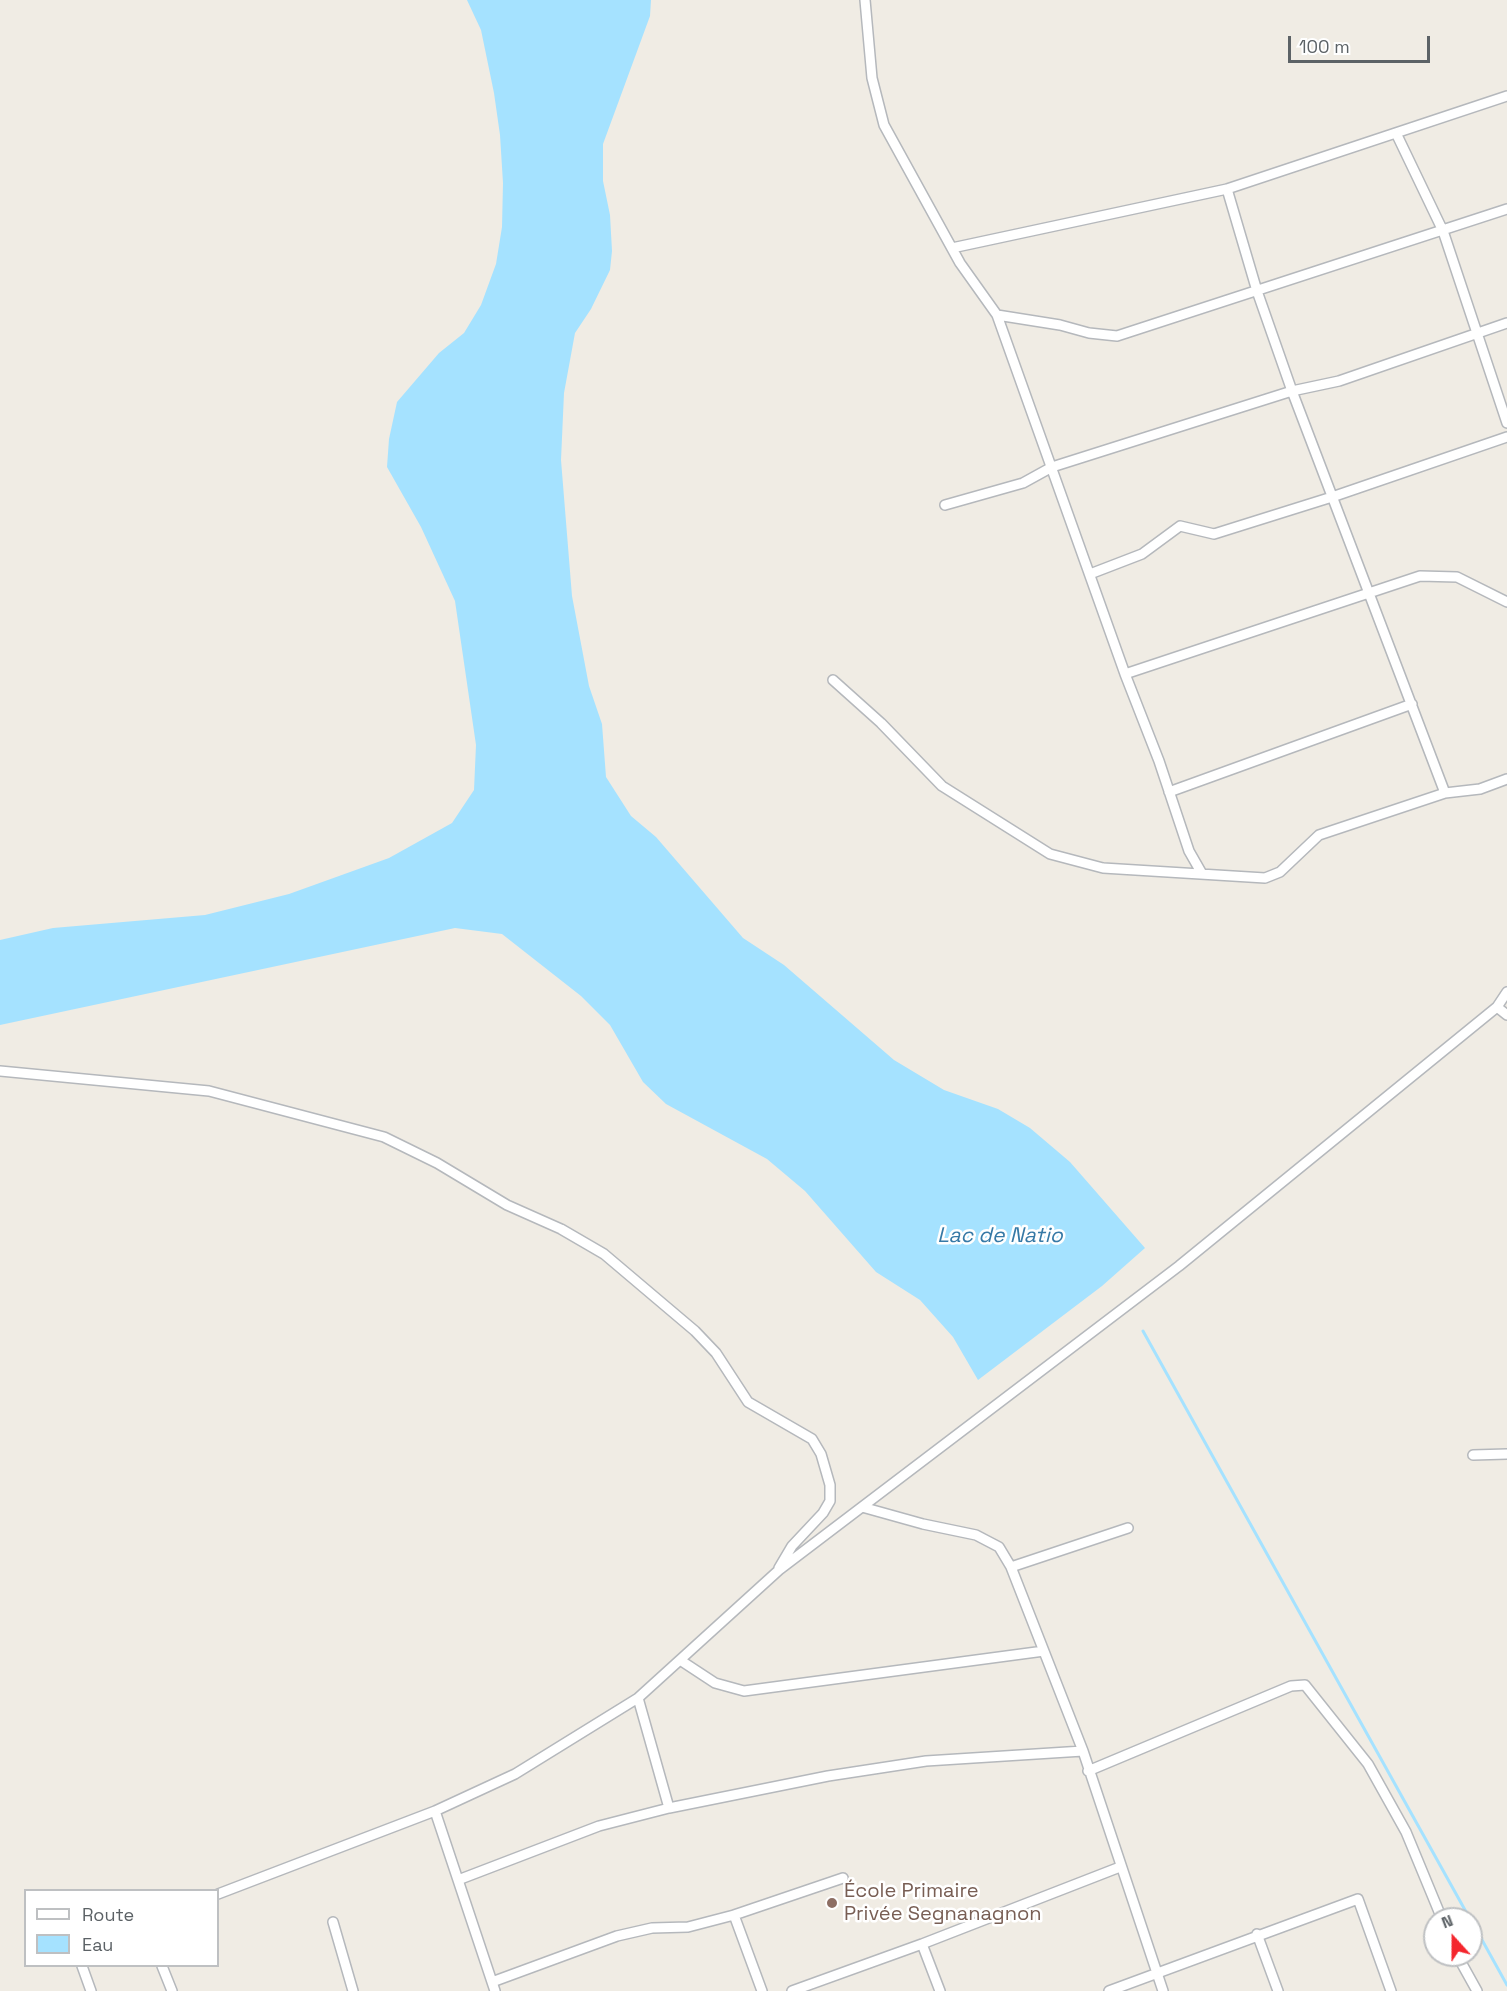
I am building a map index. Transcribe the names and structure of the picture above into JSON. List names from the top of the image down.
{
  "water": ["Lac de Natio"],
  "places": ["École Primaire Privée Segnanagnon"],
  "legend": ["Route", "Eau"],
  "scale_bar": "100 m",
  "north": "top"
}
